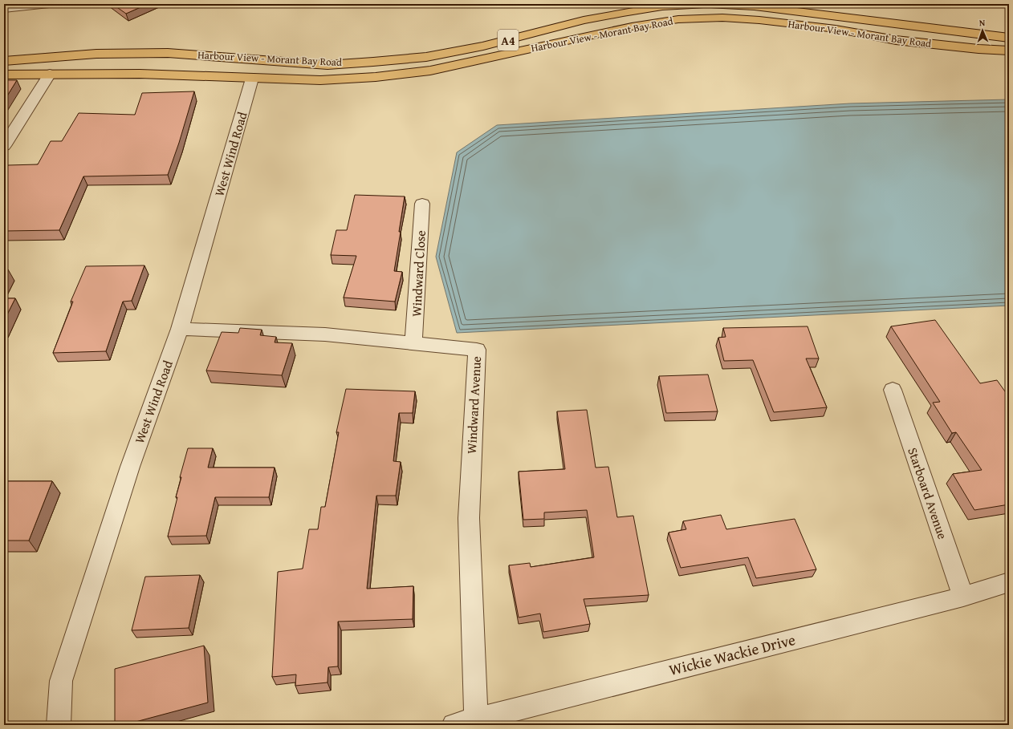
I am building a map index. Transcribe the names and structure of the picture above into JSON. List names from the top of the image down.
{
  "streets": {
    "highway": ["Harbour View - Morant Bay Road", "A4"],
    "street": [
      "West Wind Road",
      "Windward Close",
      "Windward Avenue",
      "Starboard Avenue",
      "Wickie Wackie Drive"
    ]
  },
  "crossings": [
    ["Harbour View - Morant Bay Road", "West Wind Road"],
    ["West Wind Road", "Windward Avenue"],
    ["Windward Close", "Windward Avenue"],
    ["Windward Avenue", "Wickie Wackie Drive"],
    ["Starboard Avenue", "Wickie Wackie Drive"]
  ],
  "north": "top"
}
